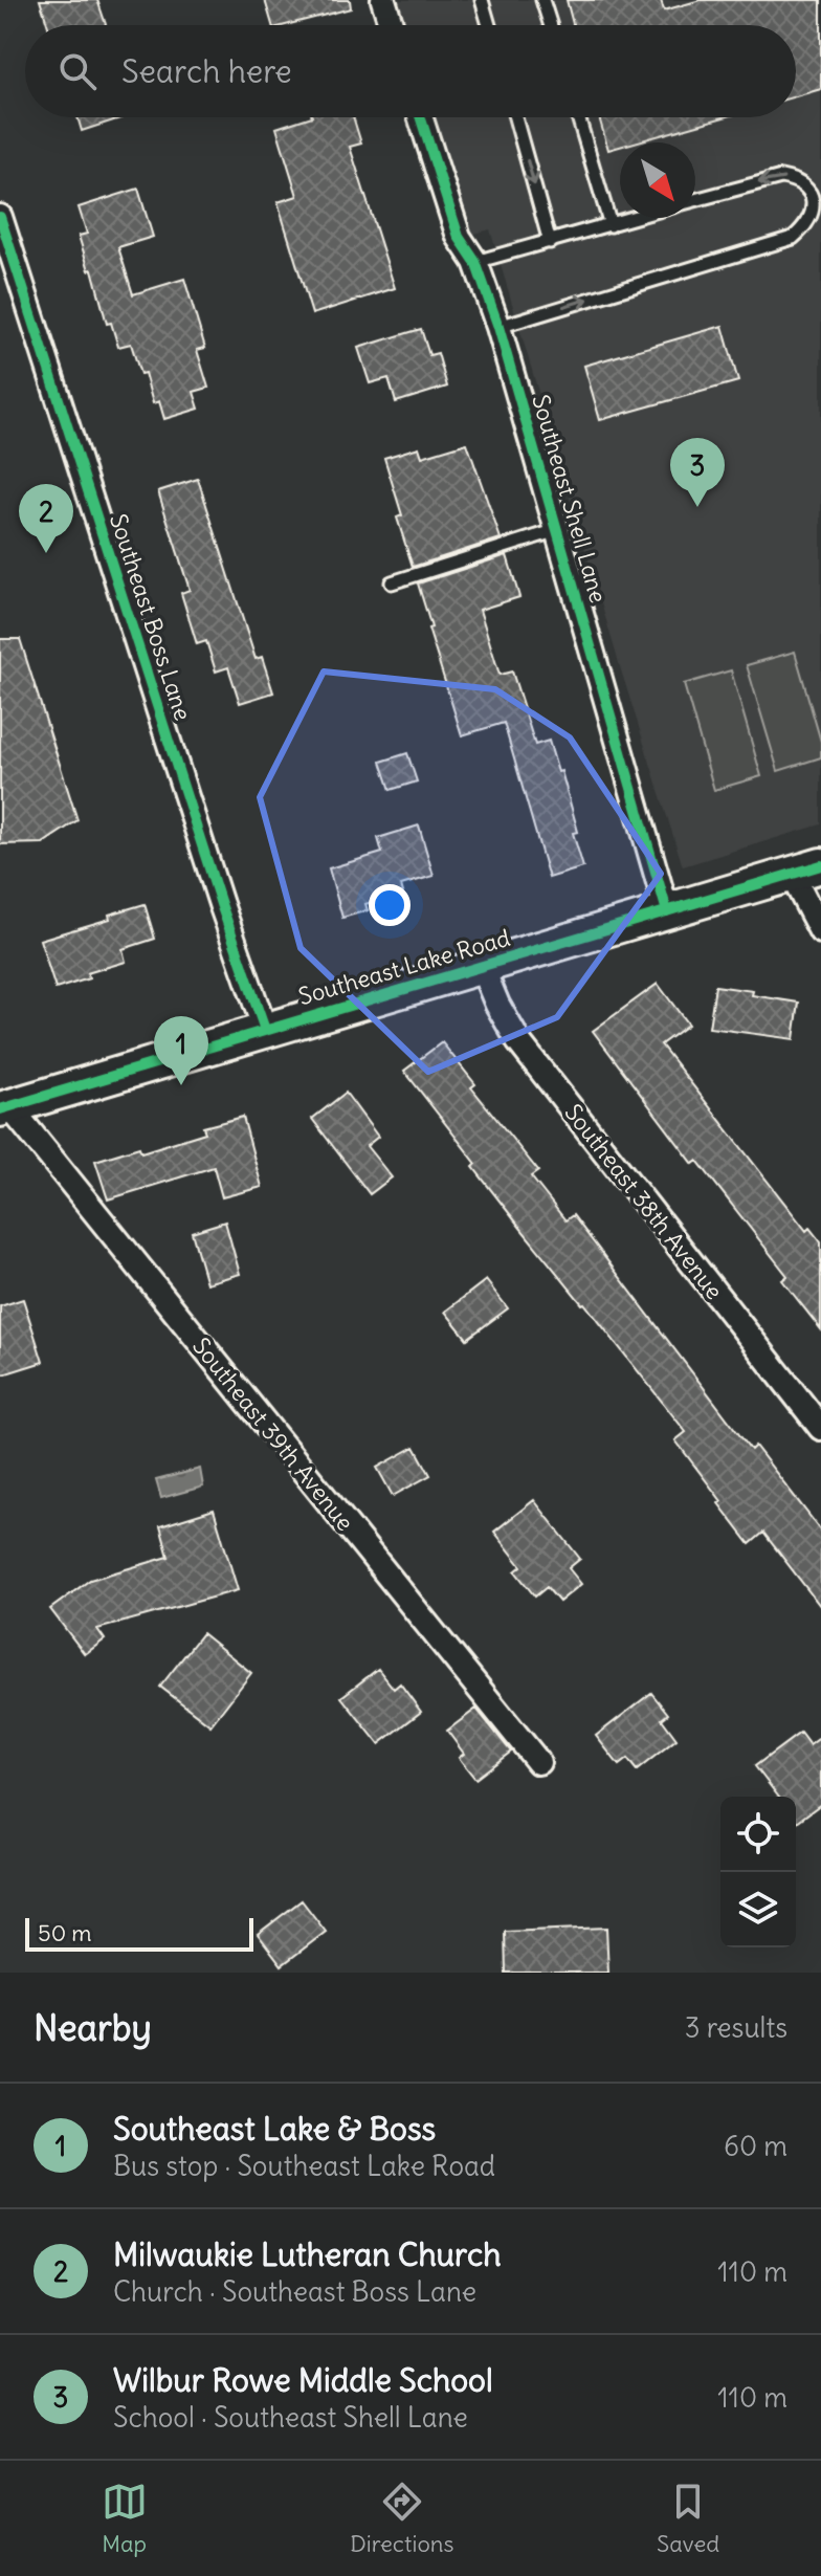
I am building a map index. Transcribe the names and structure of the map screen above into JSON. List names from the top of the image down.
{
  "streets": {
    "main road": ["Southeast Lake Road"],
    "street": [
      "Southeast Shell Lane",
      "Southeast Boss Lane",
      "Southeast 38th Avenue",
      "Southeast 39th Avenue"
    ]
  },
  "crossings": [
    ["Southeast Shell Lane", "Southeast Lake Road"],
    ["Southeast Boss Lane", "Southeast Lake Road"],
    ["Southeast Lake Road", "Southeast 38th Avenue"],
    ["Southeast Lake Road", "Southeast 39th Avenue"]
  ],
  "scale_bar": "50 m",
  "north": "bottom right",
  "page": {
    "search": "Search here",
    "pins": ["3", "2", "1"],
    "scale": "50 m",
    "heading": ["Nearby", "3 results"],
    "list": [
      {
        "mark": "1",
        "name": "Southeast Lake & Boss",
        "note": "Bus stop · Southeast Lake Road",
        "value": "60 m"
      },
      {
        "mark": "2",
        "name": "Milwaukie Lutheran Church",
        "note": "Church · Southeast Boss Lane",
        "value": "110 m"
      },
      {
        "mark": "3",
        "name": "Wilbur Rowe Middle School",
        "note": "School · Southeast Shell Lane",
        "value": "110 m"
      }
    ],
    "nav": ["Map", "Directions", "Saved"]
  }
}
